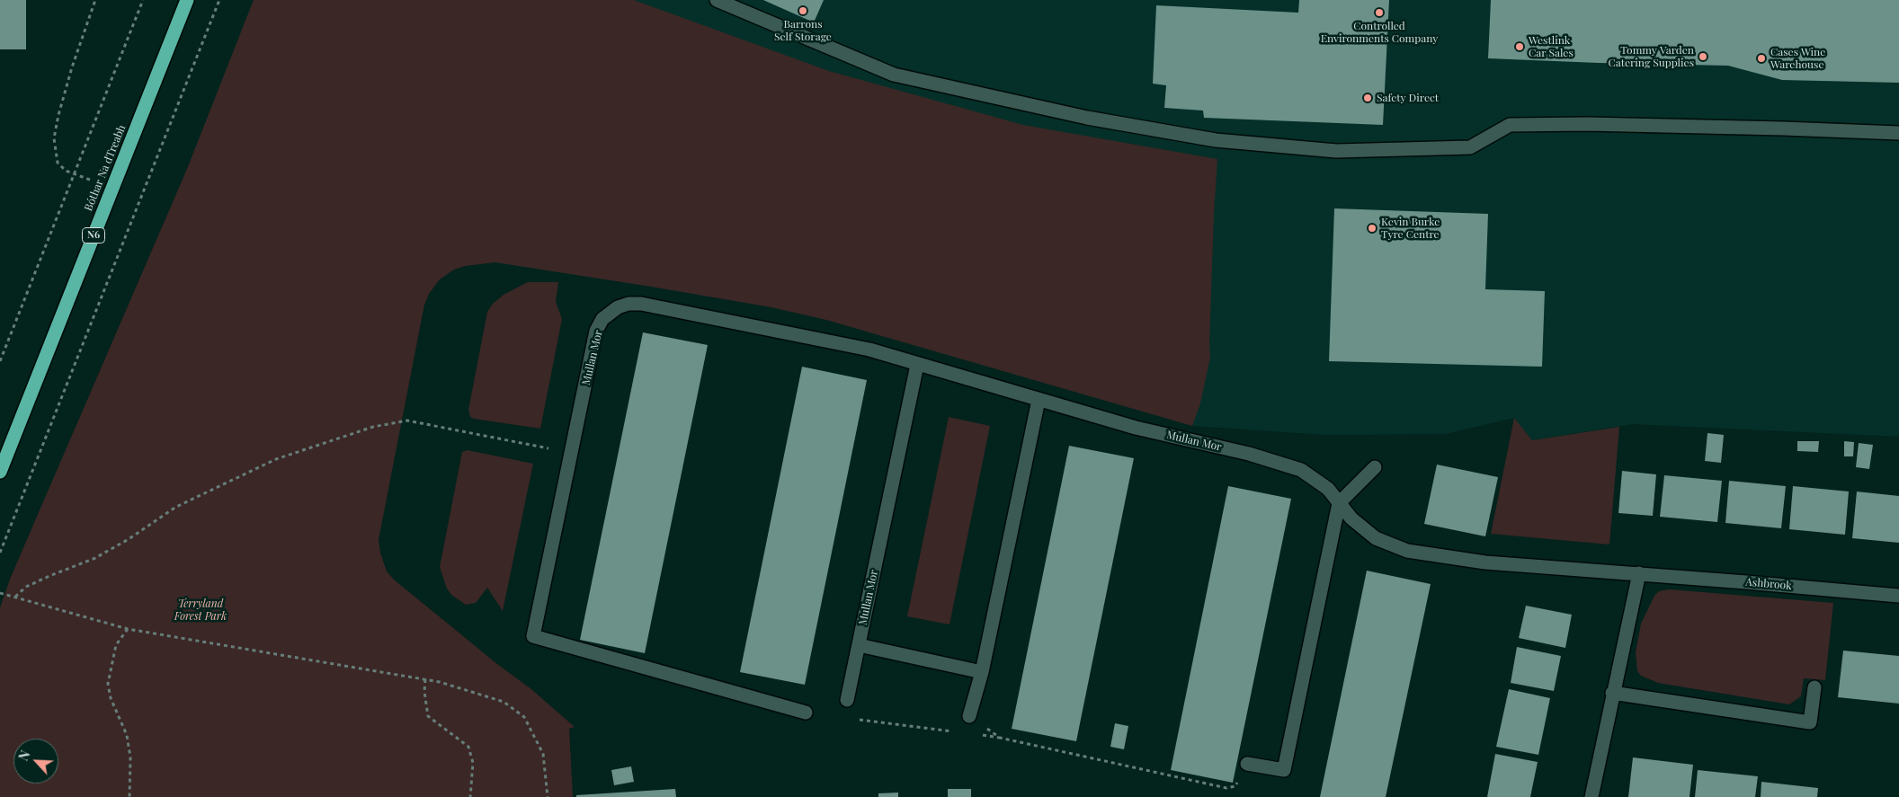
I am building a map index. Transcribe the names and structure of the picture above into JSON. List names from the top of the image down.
{
  "streets": {
    "highway": ["Bóthar Na dTreabh", "N6"],
    "street": ["Mullan Mor", "Ashbrook"]
  },
  "crossings": [
    ["Mullan Mor", "Ashbrook"]
  ],
  "parks": ["Terryland Forest Park"],
  "places": [
    "Barrons Self Storage",
    "Controlled Environments Company",
    "Westlink Car Sales",
    "Tommy Varden Catering Supplies",
    "Cases Wine Warehouse",
    "Safety Direct",
    "Kevin Burke Tyre Centre"
  ],
  "north": "top left"
}
